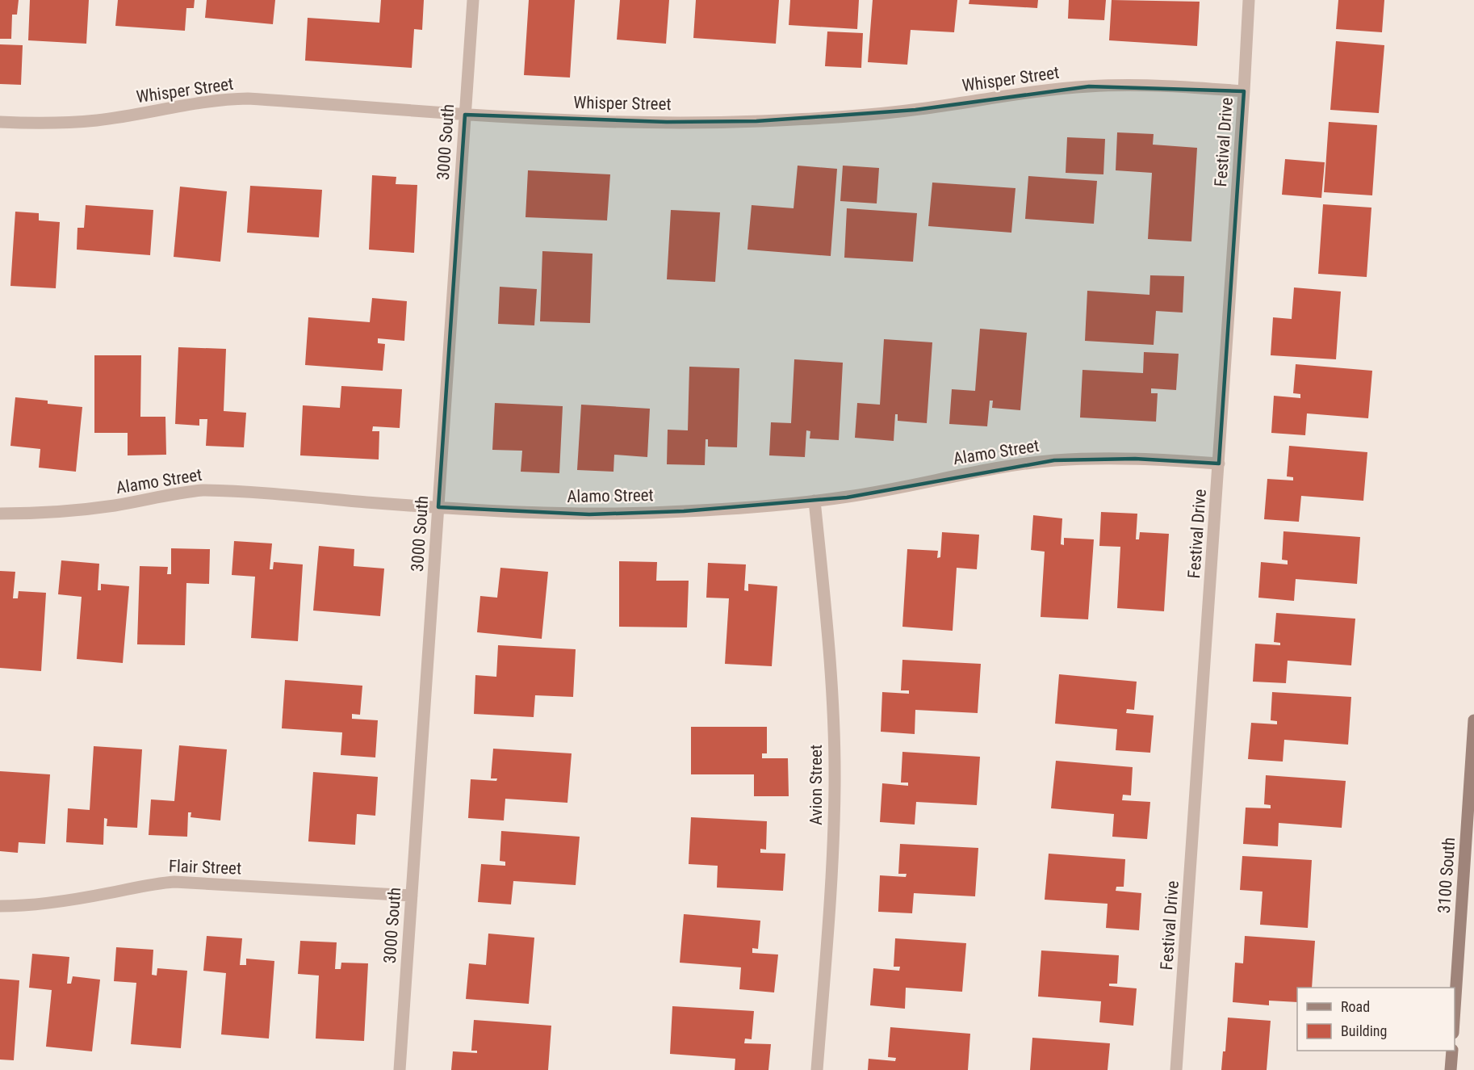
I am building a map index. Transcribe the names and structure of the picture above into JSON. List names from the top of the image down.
{
  "streets": {
    "main road": ["3100 South"],
    "street": [
      "Whisper Street",
      "3000 South",
      "Festival Drive",
      "Alamo Street",
      "Avion Street",
      "Flair Street"
    ]
  },
  "crossings": [
    ["Whisper Street", "3000 South"],
    ["Whisper Street", "Festival Drive"],
    ["3000 South", "Alamo Street"],
    ["3000 South", "Flair Street"],
    ["Festival Drive", "Alamo Street"],
    ["Alamo Street", "Avion Street"]
  ],
  "legend": ["Road", "Building"]
}
